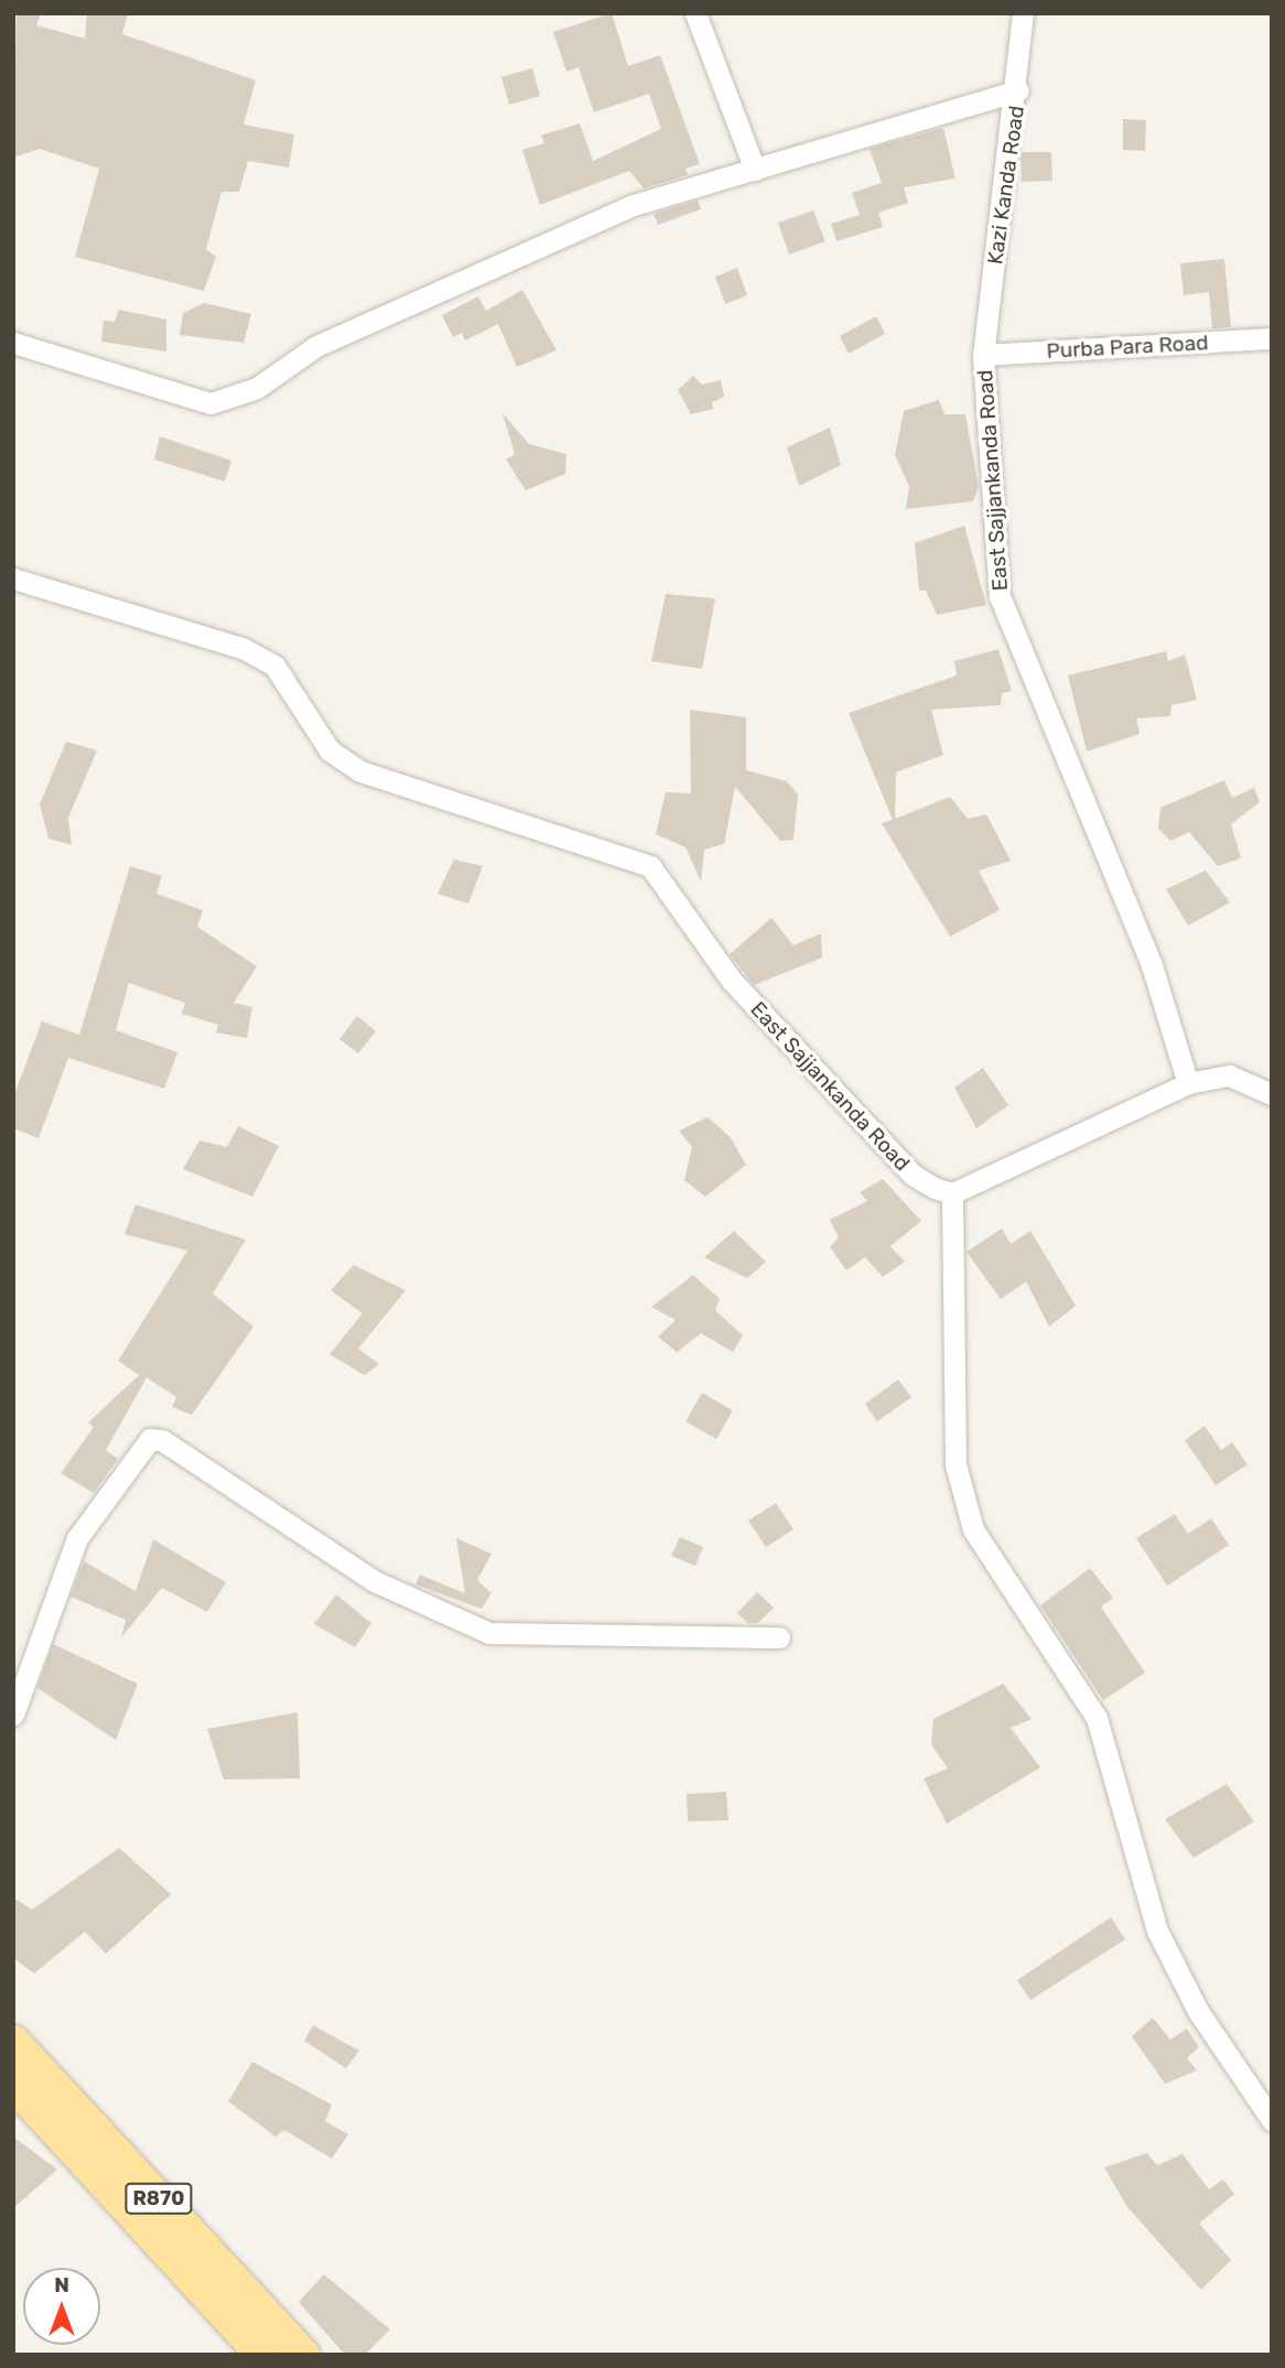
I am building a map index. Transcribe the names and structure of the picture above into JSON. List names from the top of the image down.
{
  "streets": {
    "main road": ["R870"],
    "street": ["Kazi Kanda Road", "Purba Para Road", "East Sajjankanda Road"]
  },
  "crossings": [
    ["Kazi Kanda Road", "Purba Para Road"],
    ["Kazi Kanda Road", "East Sajjankanda Road"],
    ["Purba Para Road", "East Sajjankanda Road"]
  ],
  "north": "top"
}
